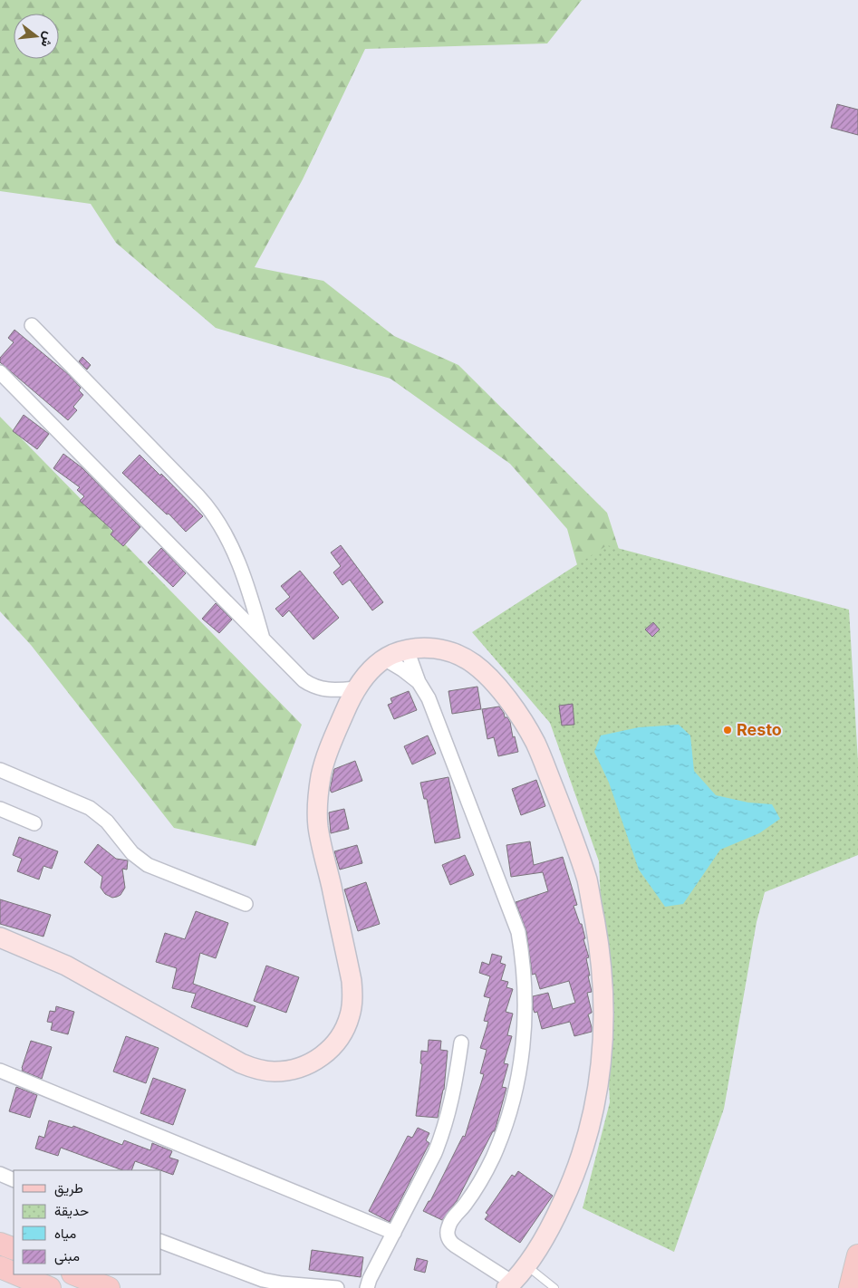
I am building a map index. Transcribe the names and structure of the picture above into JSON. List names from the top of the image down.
{
  "places": ["Resto"],
  "legend": [
    "طريق",
    "حديقة",
    "مياه",
    "مبنى"
  ],
  "north": "right"
}
